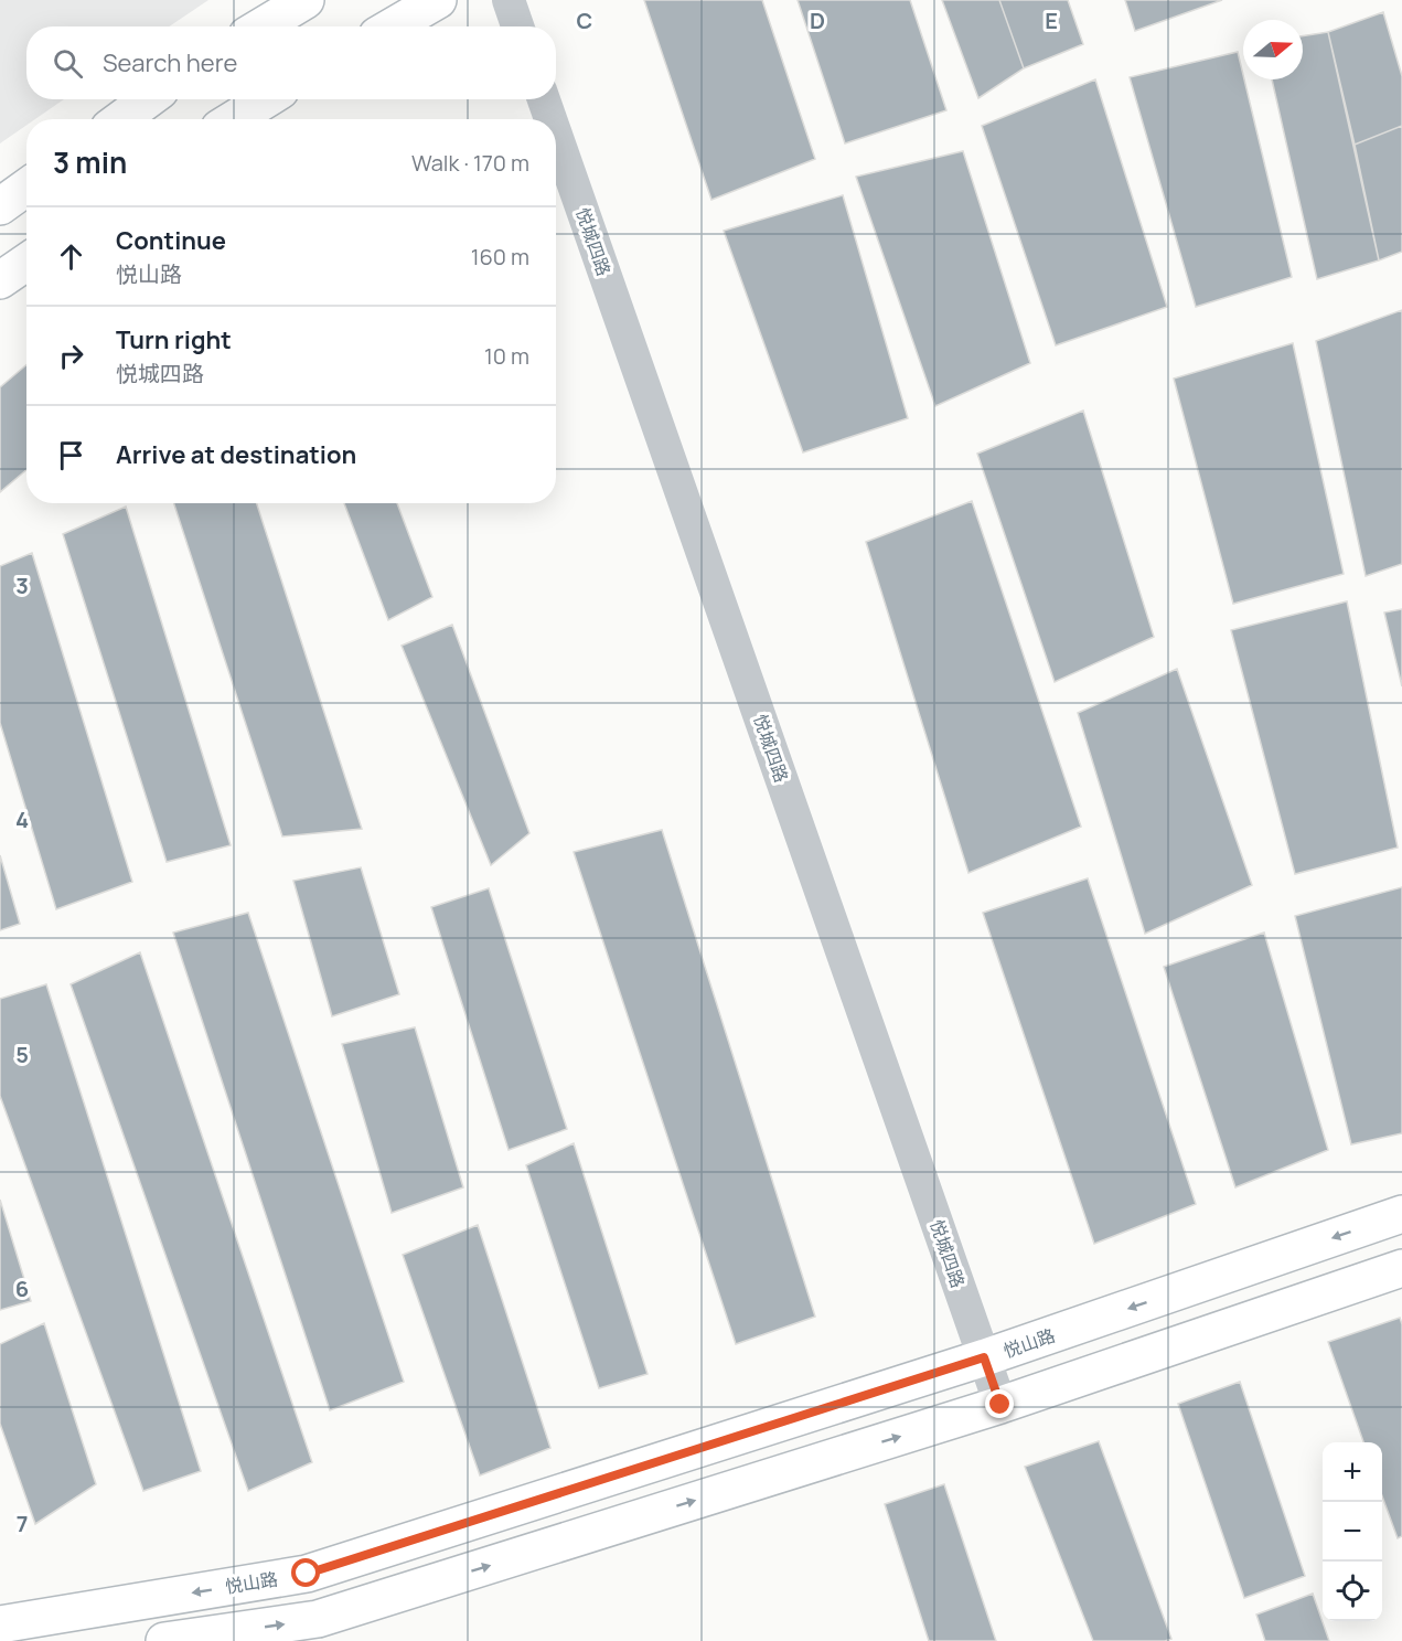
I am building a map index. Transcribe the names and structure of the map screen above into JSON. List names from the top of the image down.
{
  "streets": {
    "main road": ["悦山路"],
    "street": ["悦城四路"]
  },
  "crossings": [
    ["悦城四路", "悦山路"]
  ],
  "north": "right",
  "page": {
    "search": "Search here",
    "heading": ["3 min", "Walk · 170 m"],
    "list": [
      ["Continue", "悦山路", "160 m"],
      ["Turn right", "悦城四路", "10 m"],
      "Arrive at destination"
    ],
    "map_buttons": ["+", "−"]
  },
  "grid": {
    "columns": ["C", "D", "E"],
    "rows": [
      "3",
      "4",
      "5",
      "6",
      "7"
    ]
  }
}
